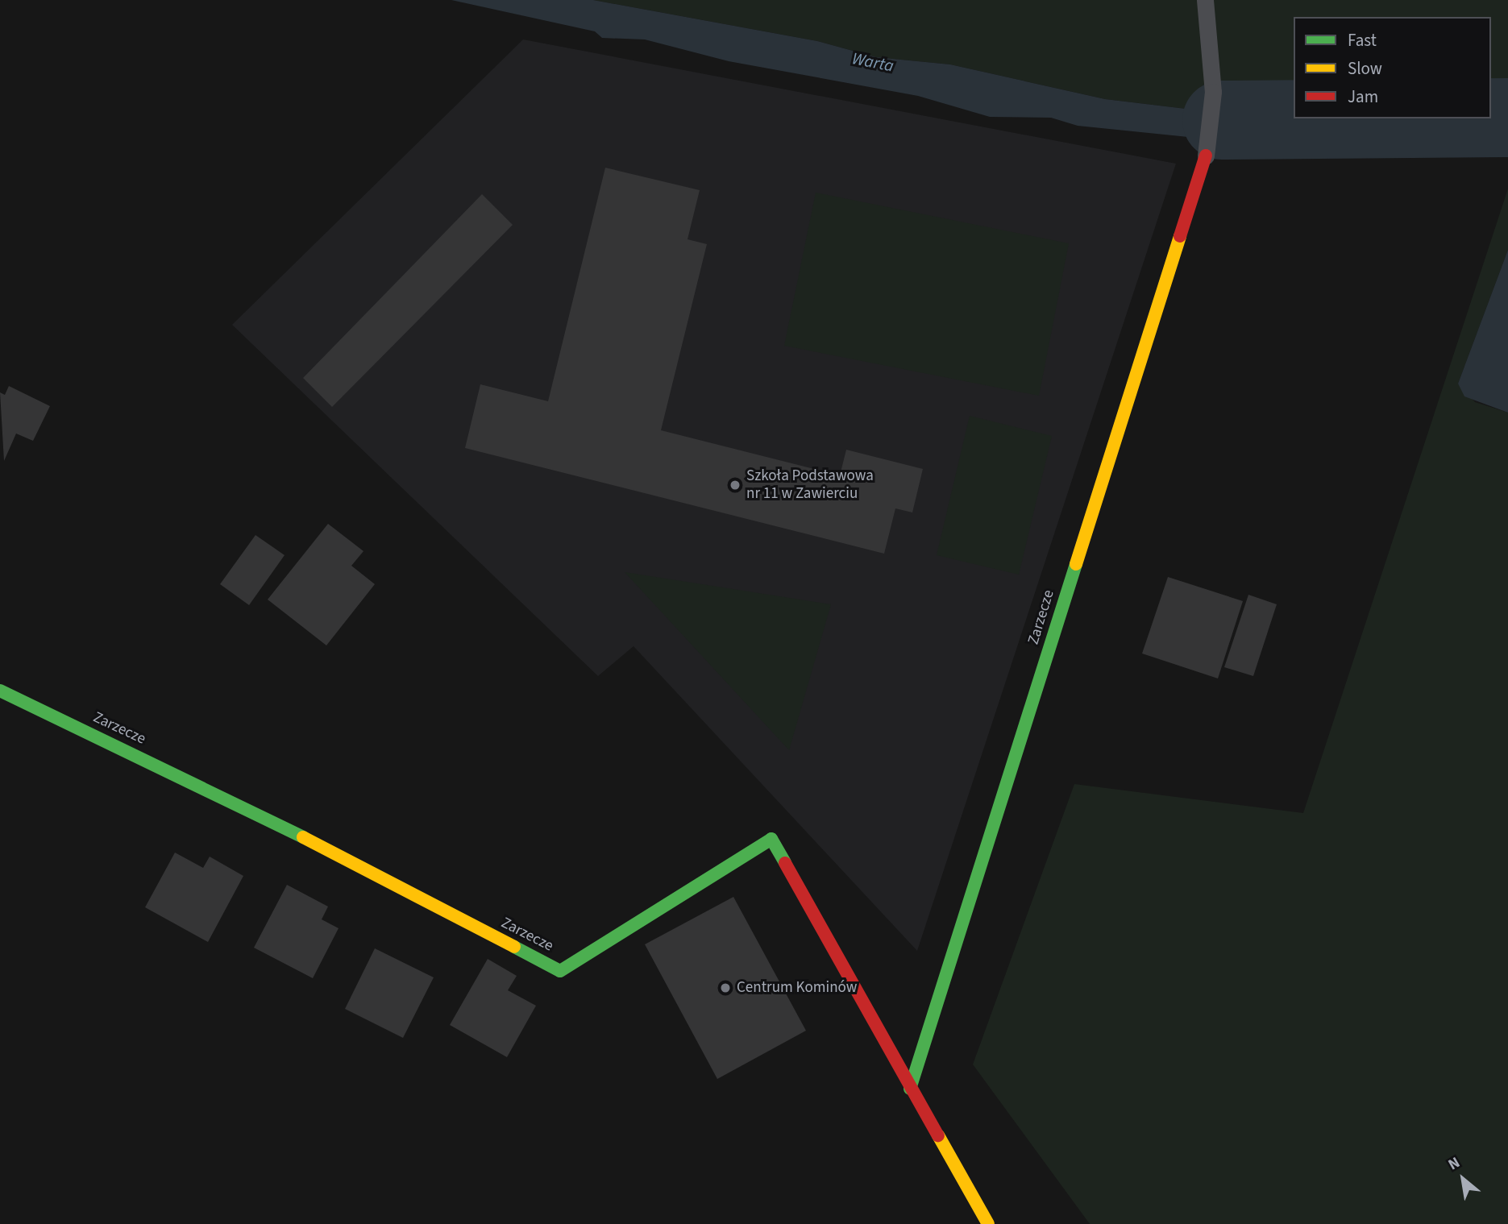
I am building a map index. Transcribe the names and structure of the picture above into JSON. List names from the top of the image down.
{
  "streets": {
    "street": ["Zarzecze"]
  },
  "water": ["Warta"],
  "places": ["Szkoła Podstawowa nr 11 w Zawierciu", "Centrum Kominów"],
  "legend": ["Fast", "Slow", "Jam"],
  "north": "top left"
}
